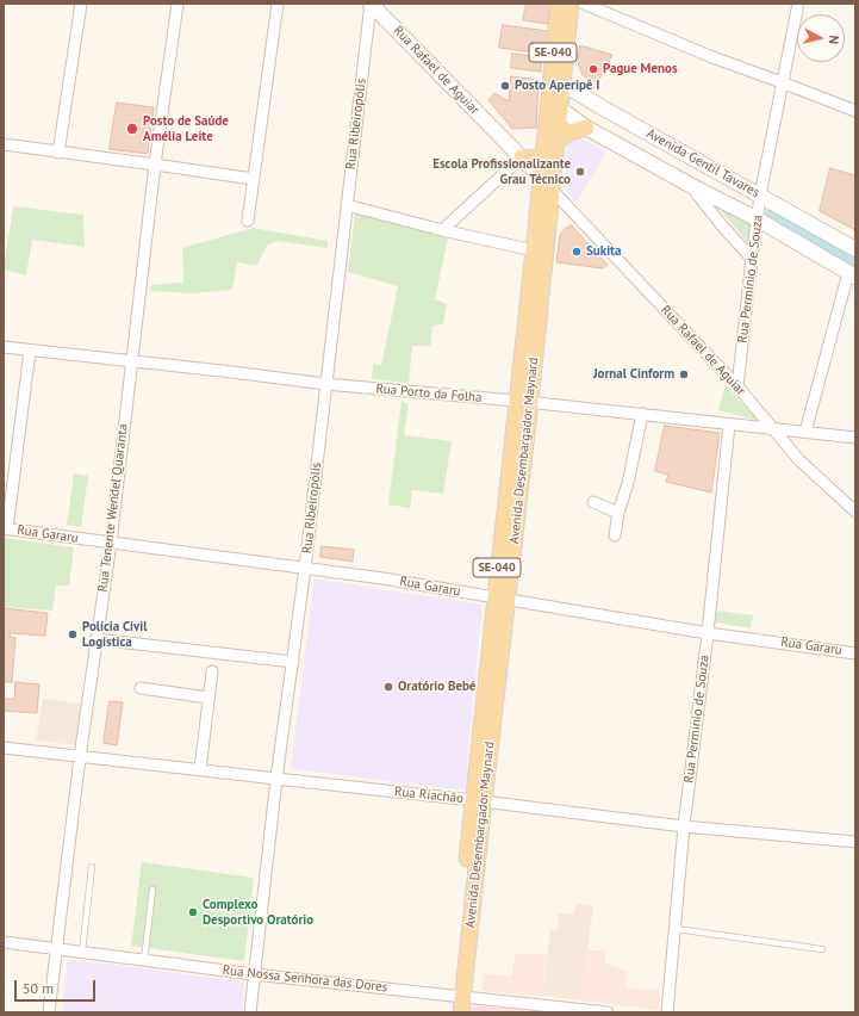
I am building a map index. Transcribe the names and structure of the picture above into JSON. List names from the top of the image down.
{
  "streets": {
    "main road": [
      "SE-040",
      "Rua Rafael de Aguiar",
      "Avenida Gentil Tavares",
      "Avenida Desembargador Maynard"
    ],
    "street": [
      "Rua Ribeiropólis",
      "Rua Permínio de Souza",
      "Rua Porto da Folha",
      "Rua Tenente Wendel Quaranta",
      "Rua Gararu",
      "Rua Riachão",
      "Rua Nossa Senhora das Dores"
    ]
  },
  "crossings": [
    ["Rua Rafael de Aguiar", "Rua Ribeiropólis"],
    ["Rua Rafael de Aguiar", "Rua Permínio de Souza"],
    ["Rua Rafael de Aguiar", "Rua Porto da Folha"],
    ["Rua Rafael de Aguiar", "Avenida Desembargador Maynard"],
    ["Rua Ribeiropólis", "Rua Porto da Folha"],
    ["Rua Ribeiropólis", "Rua Gararu"],
    ["Rua Ribeiropólis", "Rua Riachão"],
    ["Rua Ribeiropólis", "Rua Nossa Senhora das Dores"],
    ["Avenida Gentil Tavares", "Rua Permínio de Souza"],
    ["Avenida Gentil Tavares", "Avenida Desembargador Maynard"],
    ["Rua Permínio de Souza", "Rua Porto da Folha"],
    ["Rua Permínio de Souza", "Rua Gararu"],
    ["Rua Permínio de Souza", "Rua Riachão"],
    ["Rua Porto da Folha", "Avenida Desembargador Maynard"],
    ["Rua Porto da Folha", "Rua Tenente Wendel Quaranta"],
    ["Avenida Desembargador Maynard", "Rua Gararu"],
    ["Avenida Desembargador Maynard", "Rua Riachão"],
    ["Avenida Desembargador Maynard", "Rua Nossa Senhora das Dores"],
    ["Rua Tenente Wendel Quaranta", "Rua Gararu"],
    ["Rua Tenente Wendel Quaranta", "Rua Riachão"],
    ["Rua Tenente Wendel Quaranta", "Rua Nossa Senhora das Dores"]
  ],
  "places": [
    "Pague Menos",
    "Posto Aperipê I",
    "Posto de Saúde Amélia Leite",
    "Escola Profissionalizante Grau Técnico",
    "Sukita",
    "Jornal Cinform",
    "Polícia Civil Logística",
    "Oratório Bebé",
    "Complexo Desportivo Oratório"
  ],
  "scale_bar": "50 m",
  "north": "right"
}
